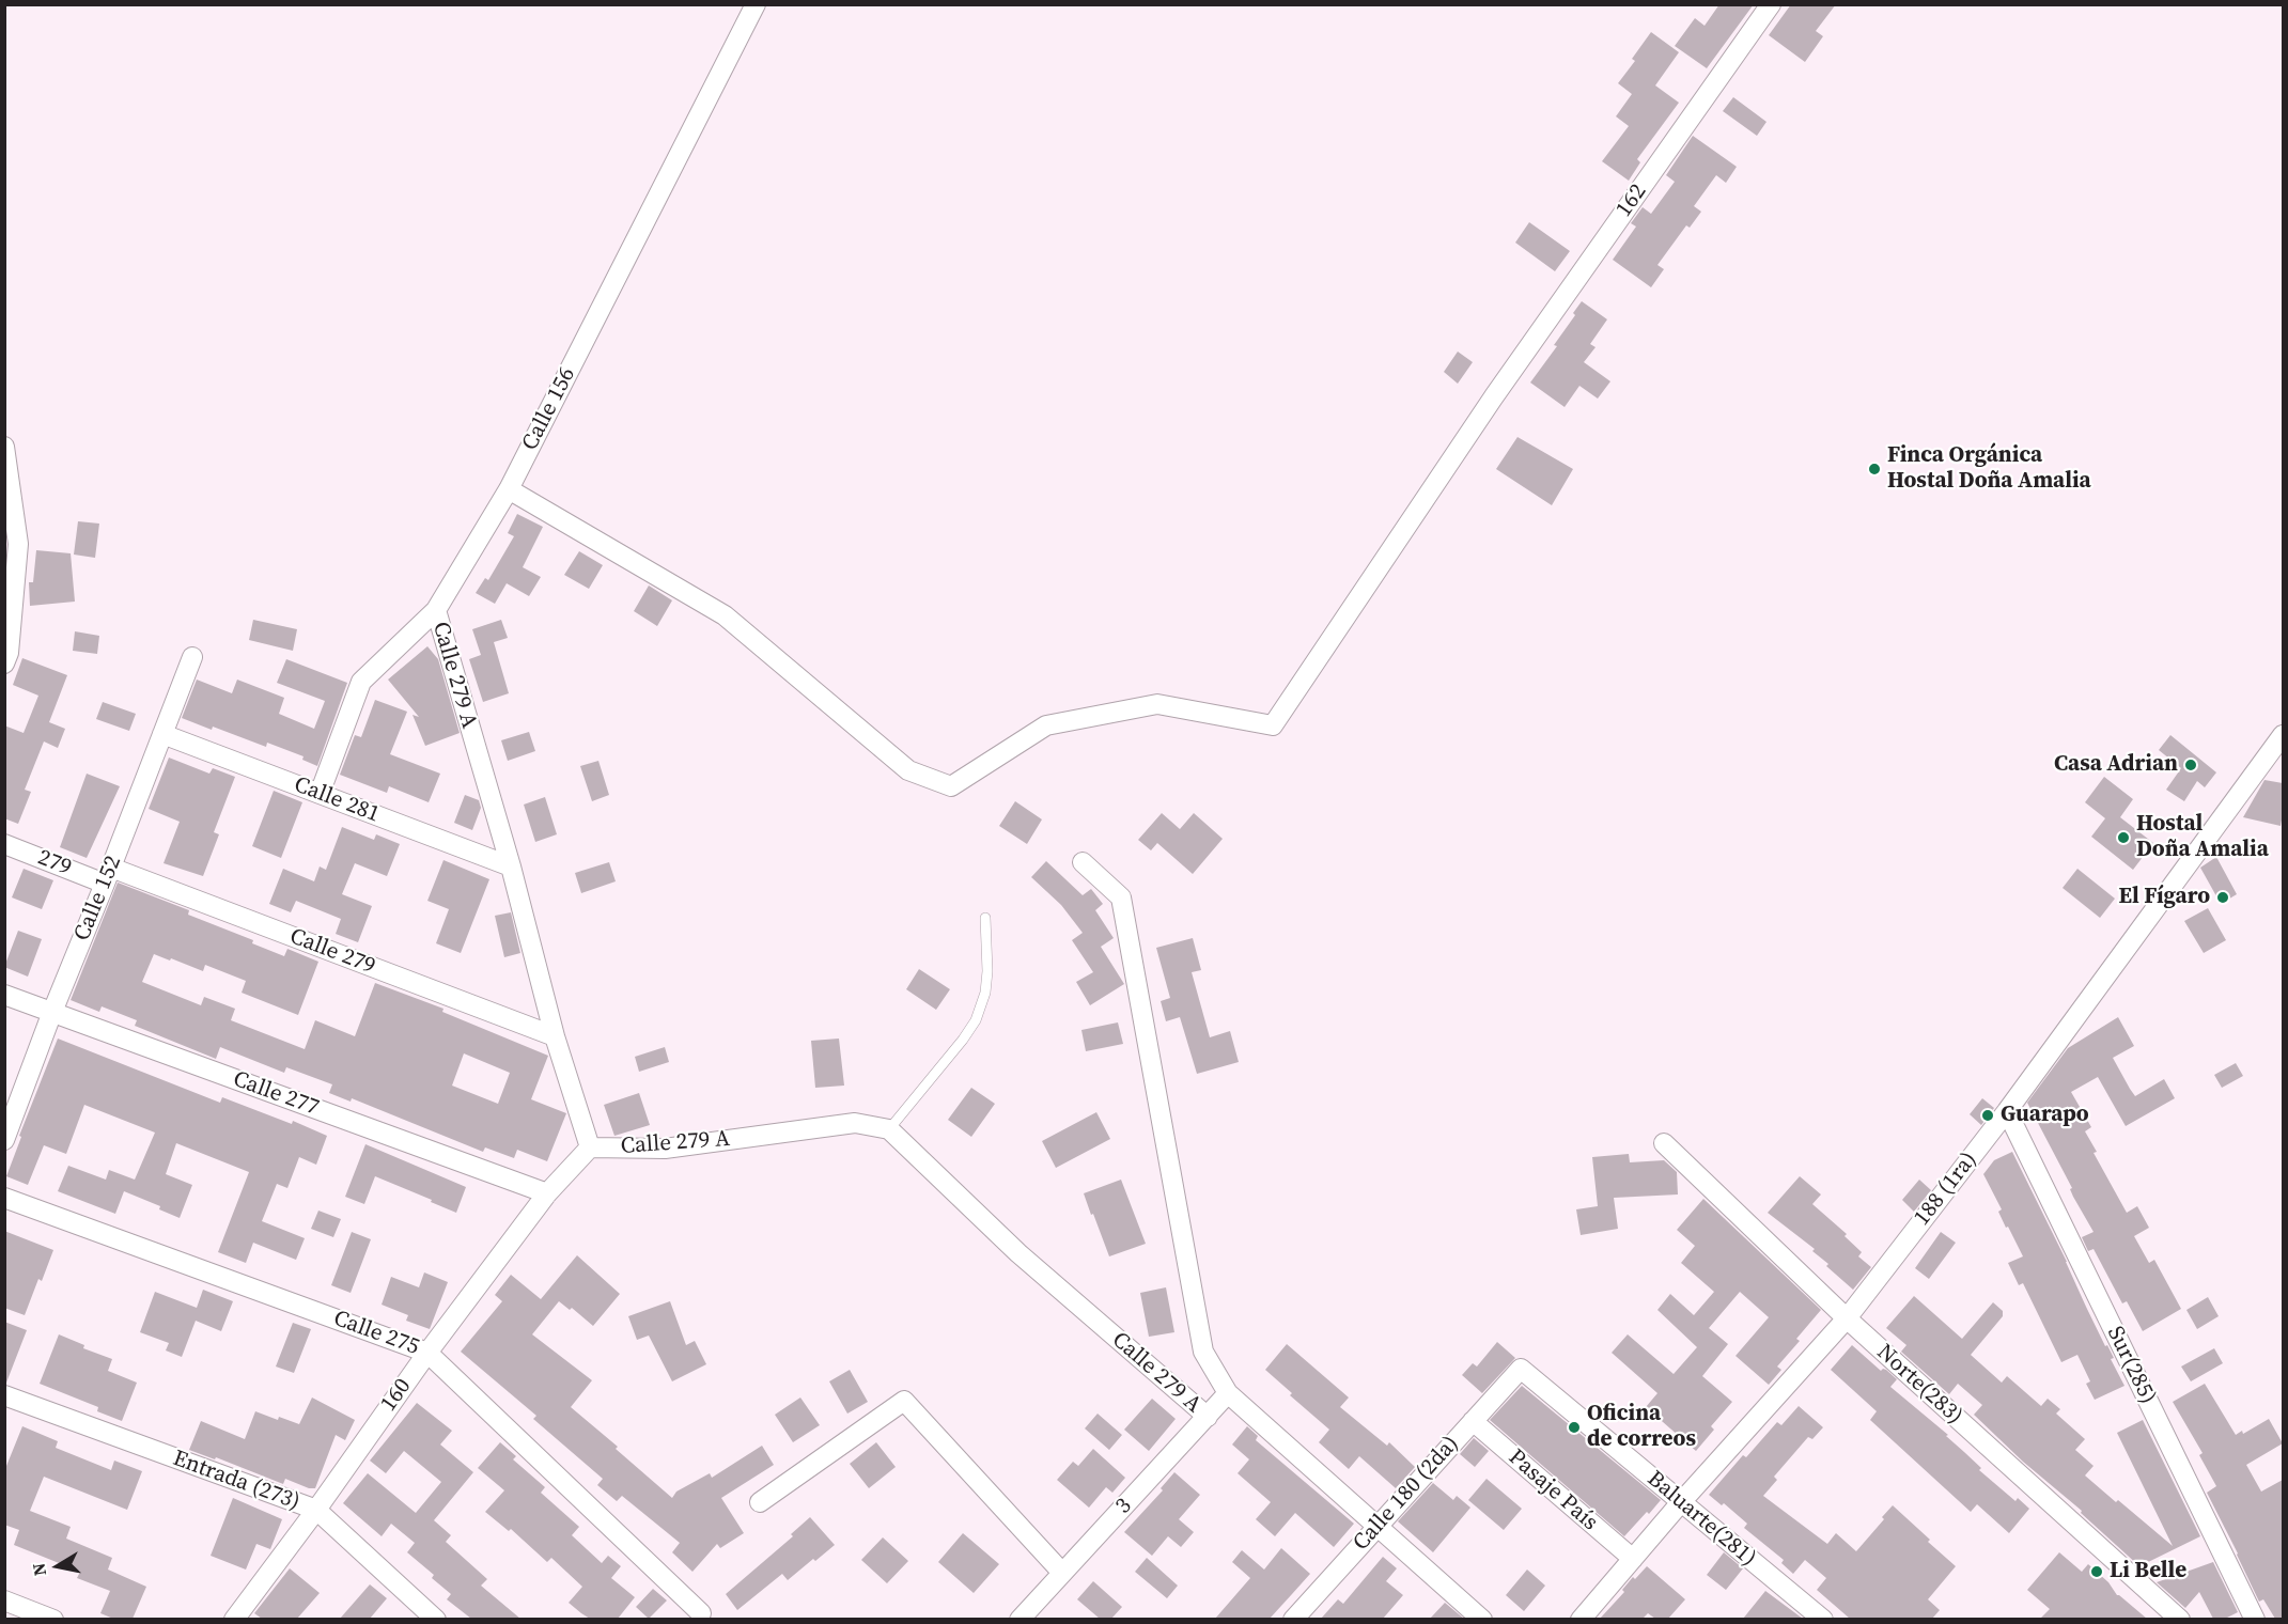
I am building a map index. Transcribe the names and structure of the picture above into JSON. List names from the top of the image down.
{
  "streets": {
    "street": [
      "162",
      "Calle 156",
      "Calle 279 A",
      "Calle 281",
      "279",
      "Calle 152",
      "Calle 279",
      "Calle 277",
      "188 (1ra)",
      "Calle 275",
      "Sur(285)",
      "Norte(283)",
      "160",
      "Entrada (273)",
      "Pasaje País",
      "Calle 180 (2da)",
      "3",
      "Baluarte(281)"
    ]
  },
  "crossings": [
    ["162", "Calle 156"],
    ["Calle 156", "Calle 279 A"],
    ["Calle 156", "Calle 281"],
    ["Calle 279 A", "Calle 281"],
    ["Calle 279 A", "Calle 279"],
    ["Calle 279 A", "160"],
    ["Calle 279 A", "Calle 180 (2da)"],
    ["Calle 279 A", "3"],
    ["Calle 281", "Calle 152"],
    ["279", "Calle 152"],
    ["279", "Calle 279"],
    ["Calle 152", "Calle 279"],
    ["Calle 152", "Calle 277"],
    ["Calle 277", "160"],
    ["188 (1ra)", "Sur(285)"],
    ["188 (1ra)", "Norte(283)"],
    ["188 (1ra)", "Pasaje País"],
    ["188 (1ra)", "Baluarte(281)"],
    ["Calle 275", "160"],
    ["160", "Entrada (273)"],
    ["Pasaje País", "Calle 180 (2da)"],
    ["Calle 180 (2da)", "Baluarte(281)"]
  ],
  "places": [
    "Finca Orgánica Hostal Doña Amalia",
    "Casa Adrian",
    "Hostal Doña Amalia",
    "El Fígaro",
    "Guarapo",
    "Oficina de correos",
    "Li Belle"
  ],
  "north": "left"
}
